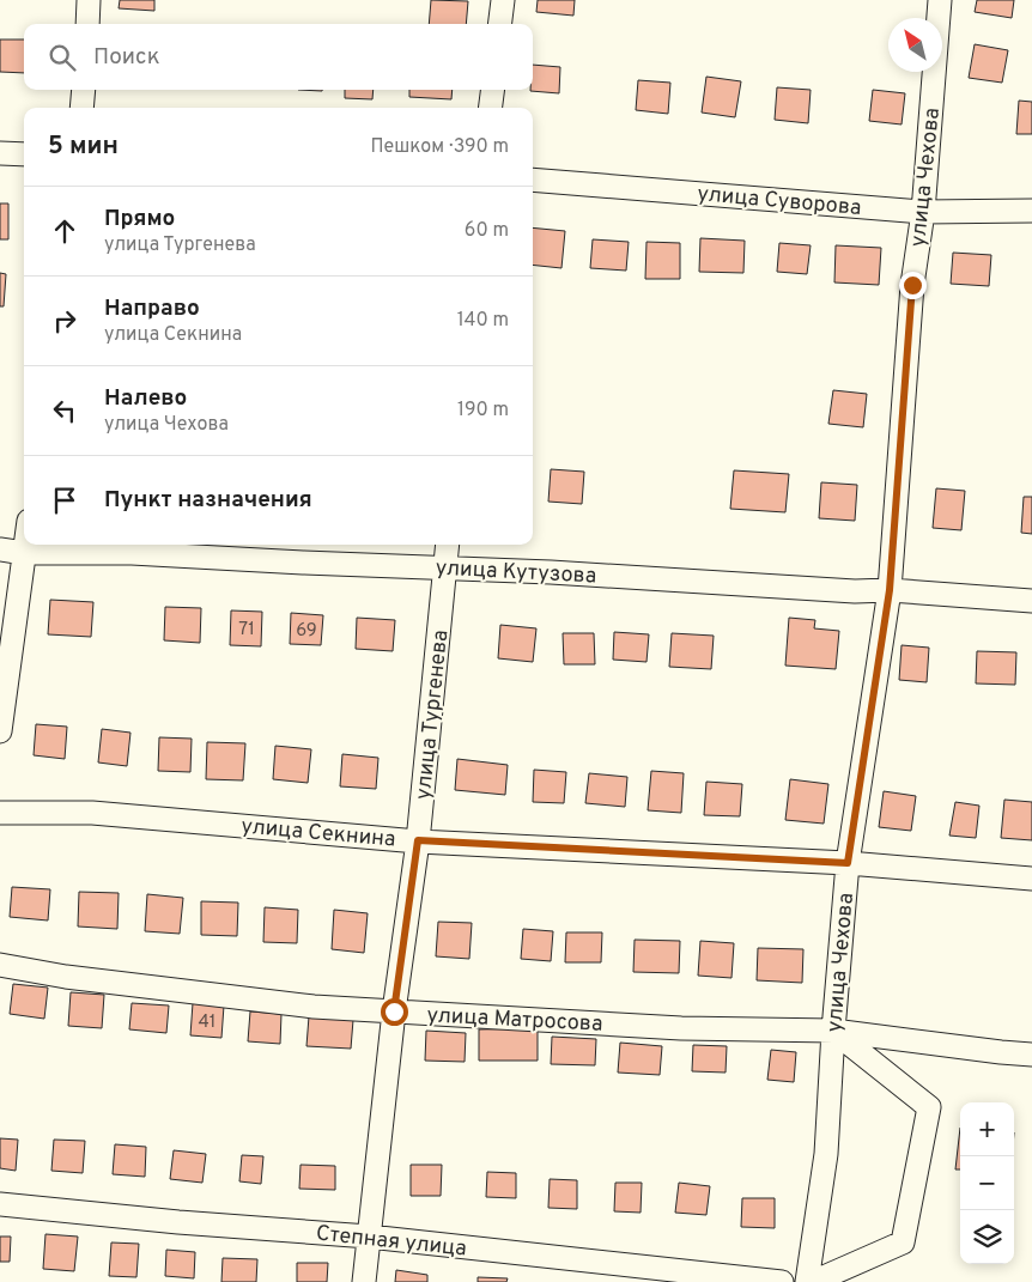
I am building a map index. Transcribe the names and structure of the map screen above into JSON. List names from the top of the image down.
{
  "streets": {
    "street": [
      "улица Чехова",
      "улица Суворова",
      "улица Кутузова",
      "улица Тургенева",
      "улица Секнина",
      "улица Матросова",
      "Степная улица"
    ]
  },
  "crossings": [
    ["улица Чехова", "улица Суворова"],
    ["улица Чехова", "улица Кутузова"],
    ["улица Чехова", "улица Секнина"],
    ["улица Чехова", "улица Матросова"],
    ["улица Кутузова", "улица Тургенева"],
    ["улица Тургенева", "улица Секнина"],
    ["улица Тургенева", "улица Матросова"],
    ["улица Тургенева", "Степная улица"]
  ],
  "house_numbers": ["71", "69", "41"],
  "north": "top left",
  "page": {
    "search": "Поиск",
    "heading": ["5 мин", "Пешком · 390 m"],
    "list": [
      ["Прямо", "улица Тургенева", "60 m"],
      ["Направо", "улица Секнина", "140 m"],
      ["Налево", "улица Чехова", "190 m"],
      "Пункт назначения"
    ],
    "map_buttons": ["+", "−"]
  }
}
